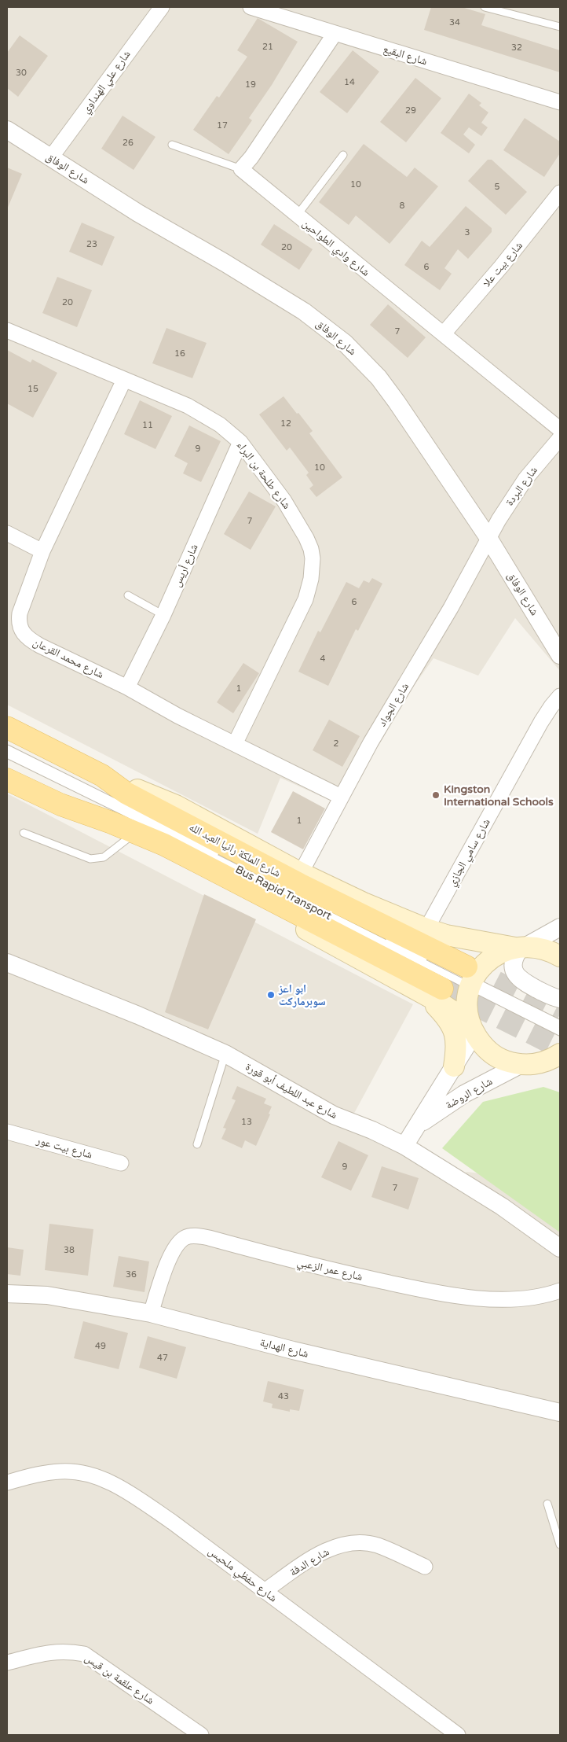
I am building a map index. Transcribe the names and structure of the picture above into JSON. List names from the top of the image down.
{
  "streets": {
    "main road": ["شارع الملكة رانيا العبد الله"],
    "street": [
      "شارع البقيع",
      "شارع علي الهنداوي",
      "شارع الوفاق",
      "شارع وادي الطواحين",
      "شارع بيت علا",
      "شارع طلحة بن البراء",
      "شارع البردة",
      "شارع أريس",
      "شارع محمد القرعان",
      "شارع الجواد",
      "شارع سامي الجازي",
      "شارع عبد اللطيف أبو قورة",
      "شارع الروضة",
      "شارع بيت عور",
      "شارع عمر الزعبي",
      "شارع الهداية",
      "شارع الدفة",
      "شارع حفظي ملحيس",
      "شارع علقمة بن قيس"
    ],
    "lane": ["Bus Rapid Transport"]
  },
  "crossings": [
    ["شارع علي الهنداوي", "شارع الوفاق"],
    ["شارع الوفاق", "شارع البردة"],
    ["شارع الوفاق", "شارع الجواد"],
    ["شارع وادي الطواحين", "شارع بيت علا"],
    ["شارع طلحة بن البراء", "شارع أريس"],
    ["شارع طلحة بن البراء", "شارع محمد القرعان"],
    ["شارع البردة", "شارع الجواد"],
    ["شارع أريس", "شارع محمد القرعان"],
    ["شارع محمد القرعان", "شارع الجواد"],
    ["شارع الملكة رانيا العبد الله", "Bus Rapid Transport"],
    ["شارع عبد اللطيف أبو قورة", "شارع الروضة"],
    ["شارع عمر الزعبي", "شارع الهداية"],
    ["شارع الدفة", "شارع حفظي ملحيس"]
  ],
  "places": ["Kingston International Schools", "ابو اعز سوبرماركت"],
  "house_numbers": [
    "34",
    "21",
    "32",
    "30",
    "14",
    "19",
    "29",
    "17",
    "26",
    "10",
    "5",
    "8",
    "3",
    "23",
    "20",
    "6",
    "20",
    "7",
    "16",
    "15",
    "12",
    "11",
    "9",
    "10",
    "7",
    "6",
    "4",
    "1",
    "2",
    "1",
    "13",
    "9",
    "7",
    "38",
    "36",
    "49",
    "47",
    "43"
  ]
}
